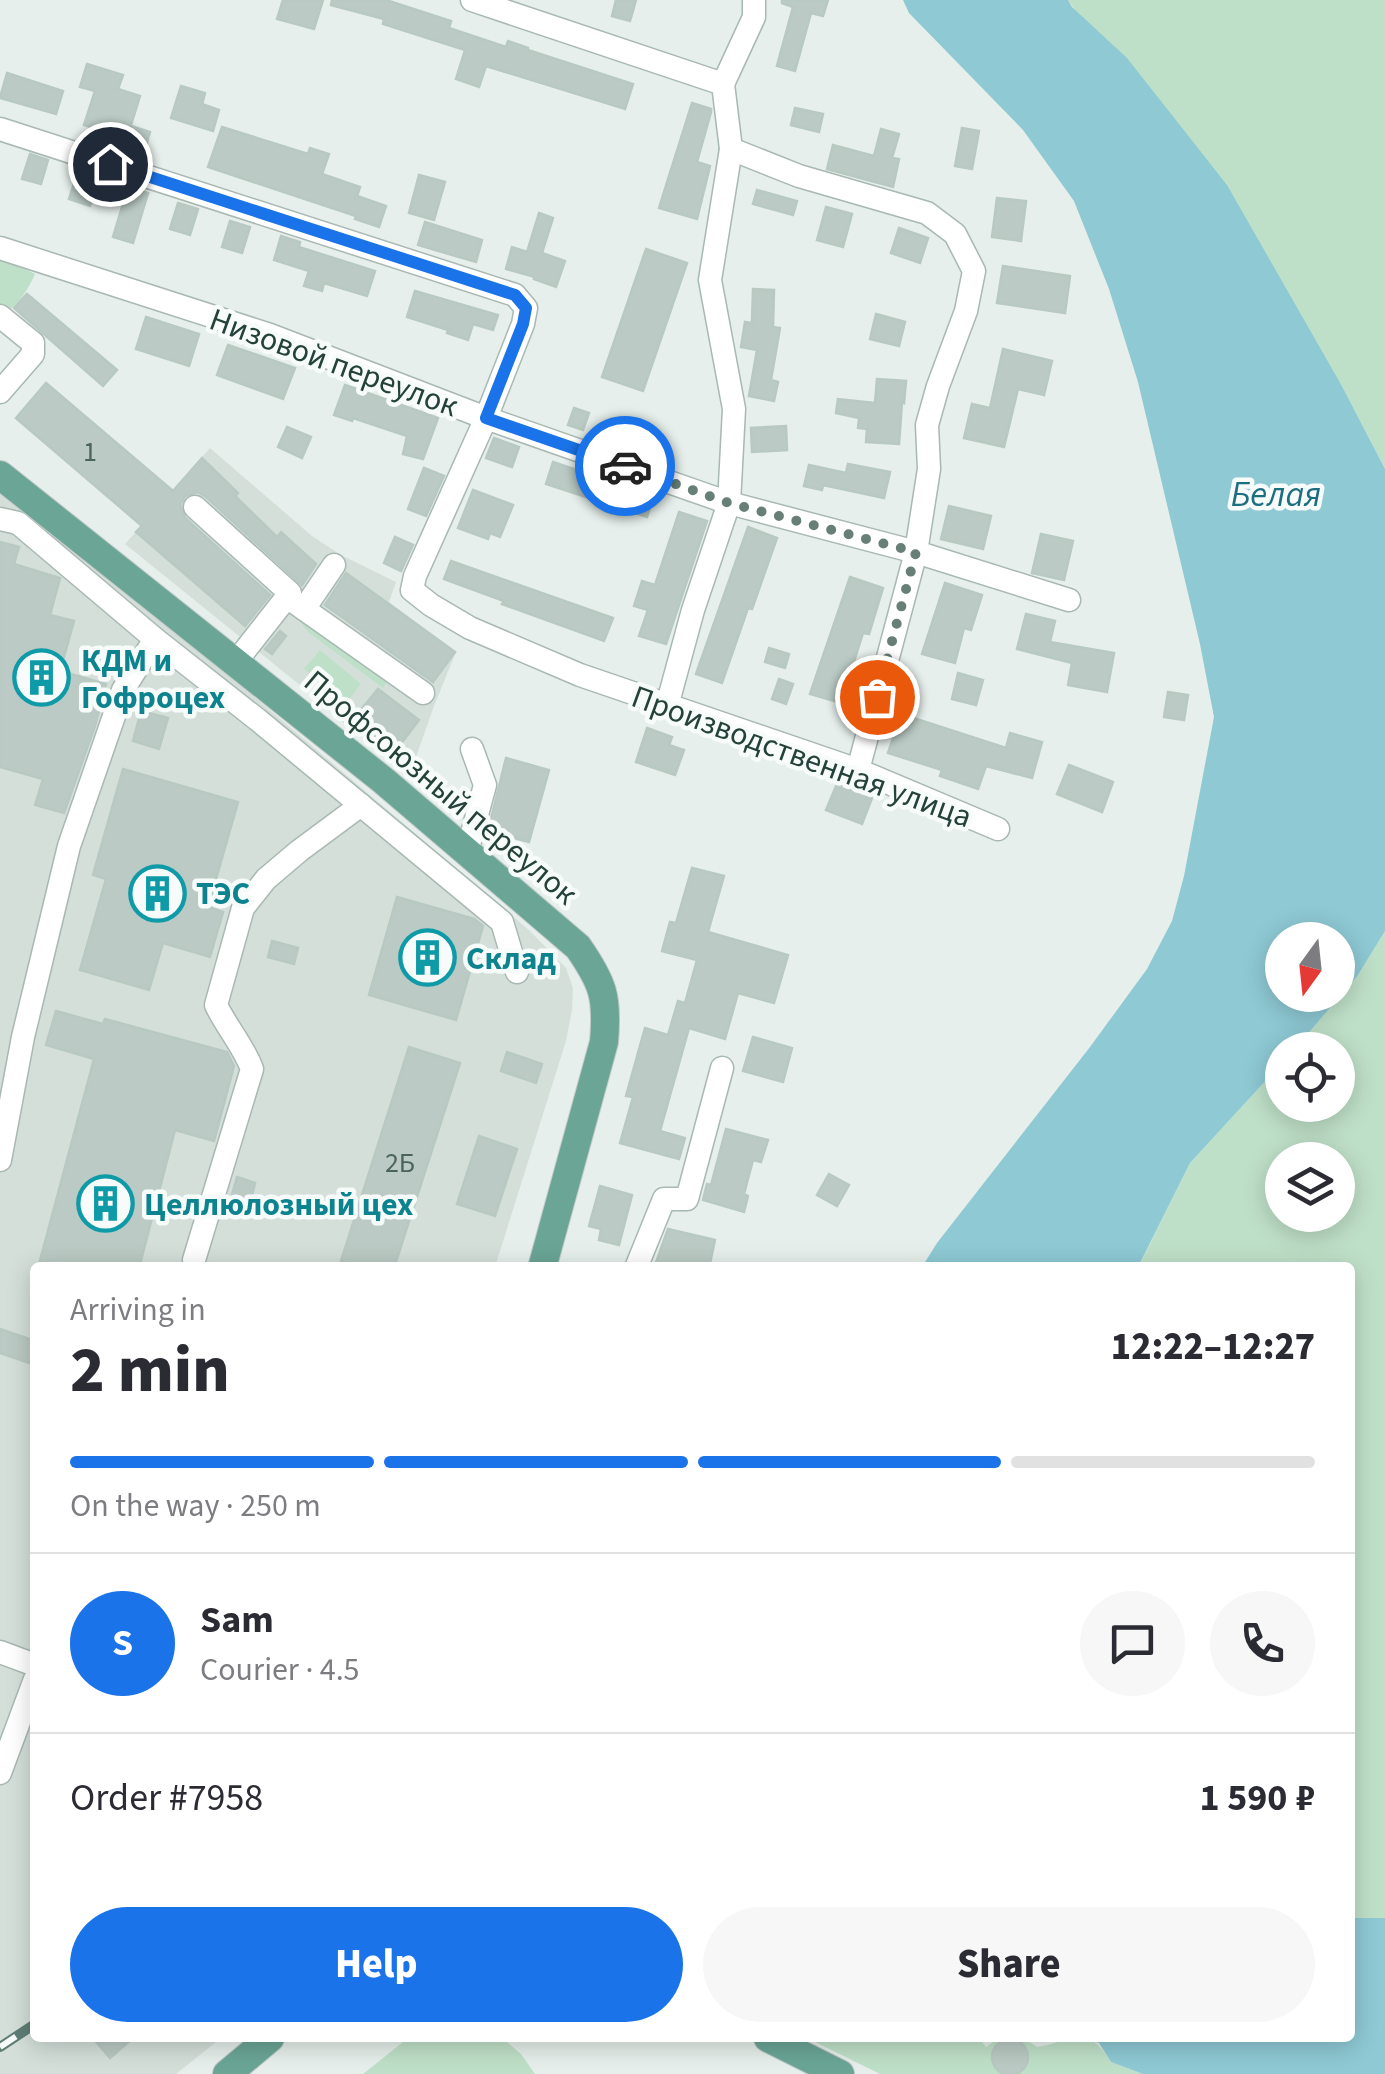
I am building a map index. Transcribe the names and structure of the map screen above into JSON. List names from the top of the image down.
{
  "streets": {
    "main road": ["Профсоюзный переулок"],
    "street": ["Низовой переулок", "Производственная улица"]
  },
  "crossings": [
    ["Низовой переулок", "Производственная улица"]
  ],
  "water": ["Белая"],
  "places": {
    "building": [
      "КДМ и Гофроцех",
      "ТЭС",
      "Склад",
      "Целлюлозный цех"
    ]
  },
  "house_numbers": ["1", "2Б"],
  "north": "bottom",
  "page": {
    "heading": ["2 min", "Arriving in", "12:22–12:27"],
    "panel": [
      "Sam",
      "Courier · 4.5",
      "Order #7958",
      "1 590 ₽"
    ],
    "bar": "On the way · 250 m",
    "round": "S",
    "buttons": ["Help", "Share"]
  }
}
